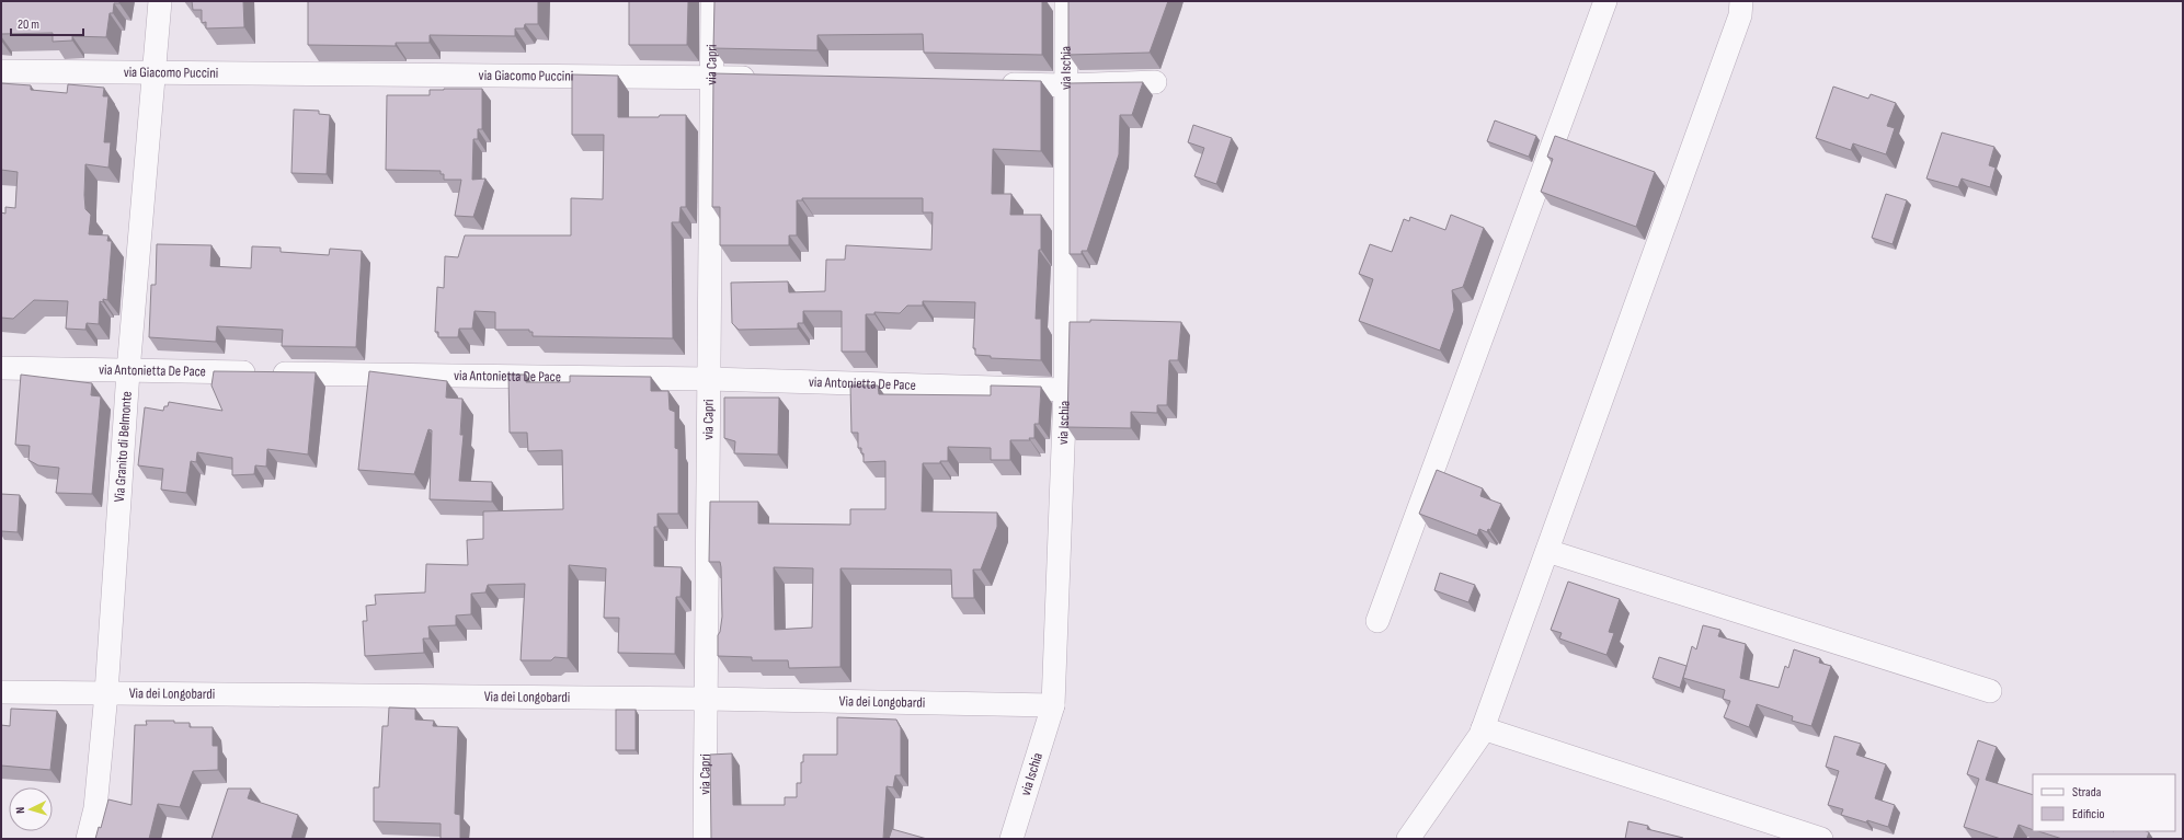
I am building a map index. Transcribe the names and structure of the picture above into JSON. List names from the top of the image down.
{
  "streets": {
    "street": [
      "via Capri",
      "via Ischia",
      "via Giacomo Puccini",
      "via Antonietta De Pace",
      "Via Granito di Belmonte",
      "Via dei Longobardi"
    ]
  },
  "crossings": [
    ["via Capri", "via Giacomo Puccini"],
    ["via Capri", "via Antonietta De Pace"],
    ["via Capri", "Via dei Longobardi"],
    ["via Ischia", "via Antonietta De Pace"],
    ["via Ischia", "Via dei Longobardi"],
    ["via Giacomo Puccini", "Via Granito di Belmonte"],
    ["via Antonietta De Pace", "Via Granito di Belmonte"],
    ["Via Granito di Belmonte", "Via dei Longobardi"]
  ],
  "legend": ["Strada", "Edificio"],
  "scale_bar": "20 m",
  "north": "left"
}
